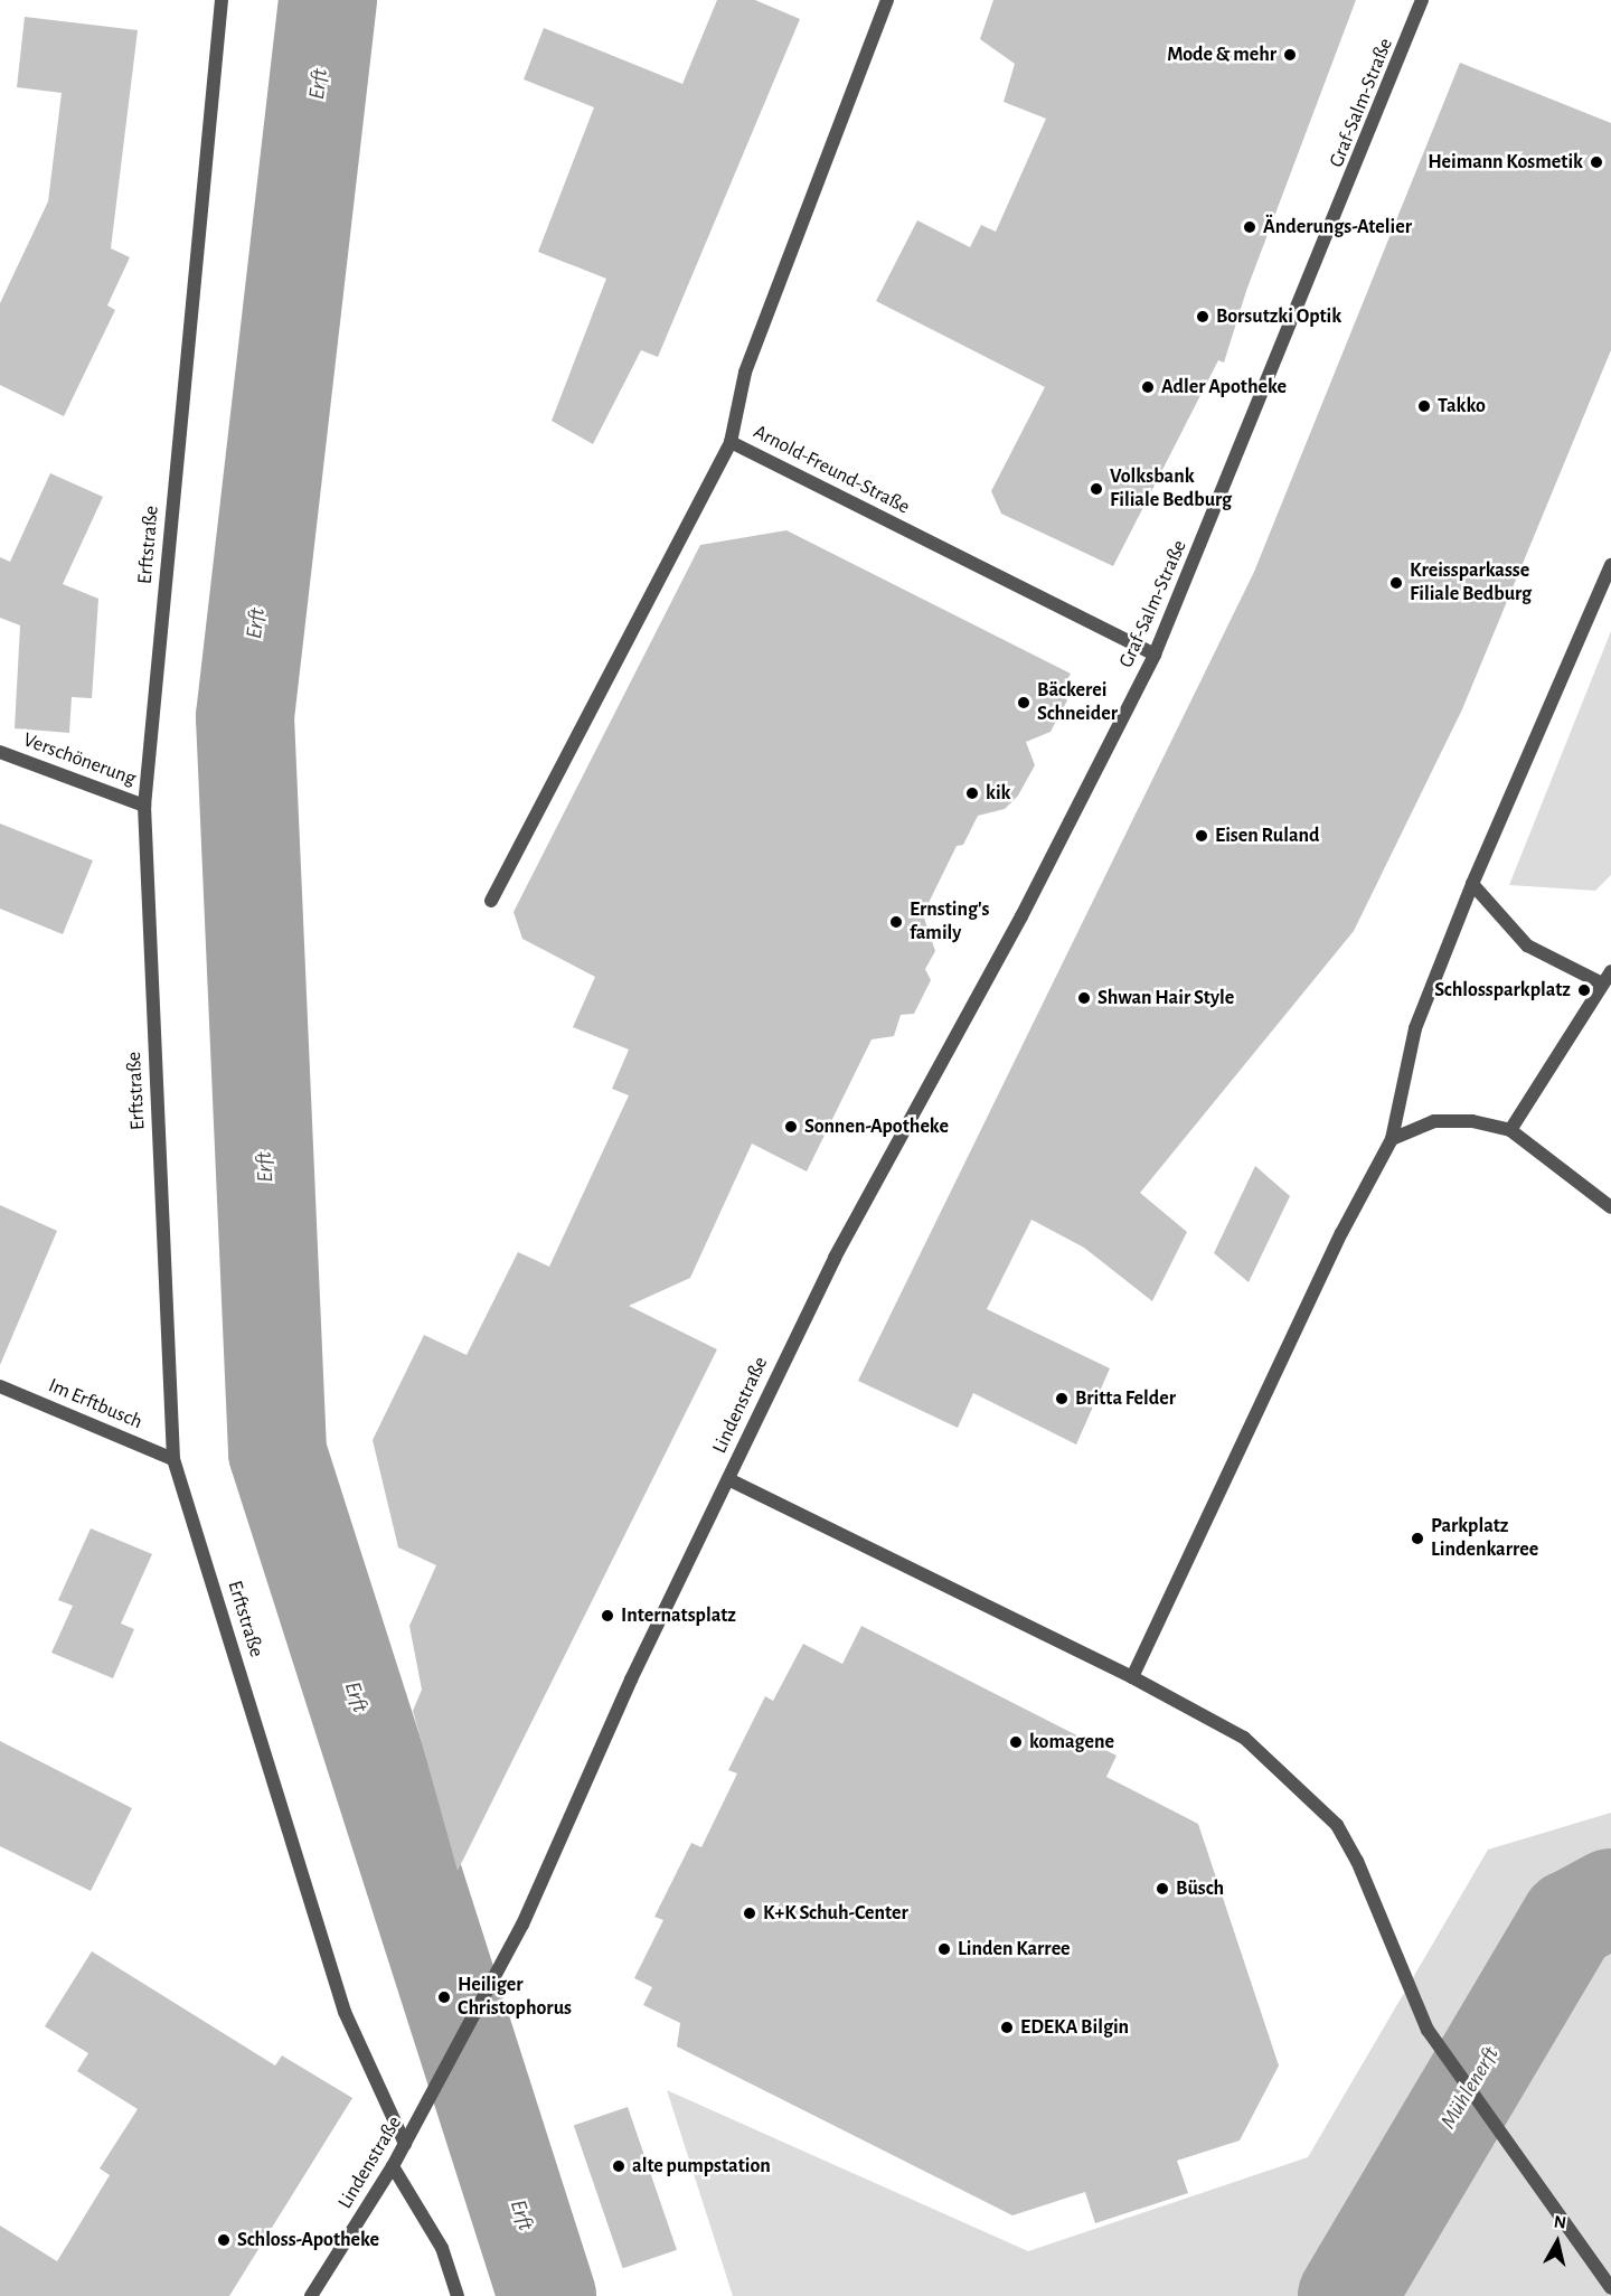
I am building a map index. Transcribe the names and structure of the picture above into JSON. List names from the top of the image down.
{
  "streets": {
    "street": [
      "Graf-Salm-Straße",
      "Arnold-Freund-Straße",
      "Erftstraße",
      "Verschönerung",
      "Im Erftbusch",
      "Lindenstraße"
    ]
  },
  "crossings": [
    ["Graf-Salm-Straße", "Arnold-Freund-Straße"],
    ["Graf-Salm-Straße", "Lindenstraße"],
    ["Erftstraße", "Verschönerung"],
    ["Erftstraße", "Im Erftbusch"],
    ["Erftstraße", "Lindenstraße"]
  ],
  "water": ["Erft", "Mühlenerft"],
  "places": [
    "Mode & mehr",
    "Heimann Kosmetik",
    "Änderungs-Atelier",
    "Borsutzki Optik",
    "Adler Apotheke",
    "Takko",
    "Volksbank Filiale Bedburg",
    "Kreissparkasse Filiale Bedburg",
    "Bäckerei Schneider",
    "kik",
    "Eisen Ruland",
    "Ernsting's family",
    "Schlossparkplatz",
    "Shwan Hair Style",
    "Sonnen-Apotheke",
    "Britta Felder",
    "Parkplatz Lindenkarree",
    "Internatsplatz",
    "komagene",
    "Büsch",
    "K+K Schuh-Center",
    "Linden Karree",
    "Heiliger Christophorus",
    "EDEKA Bilgin",
    "alte pumpstation",
    "Schloss-Apotheke"
  ],
  "north": "top"
}
